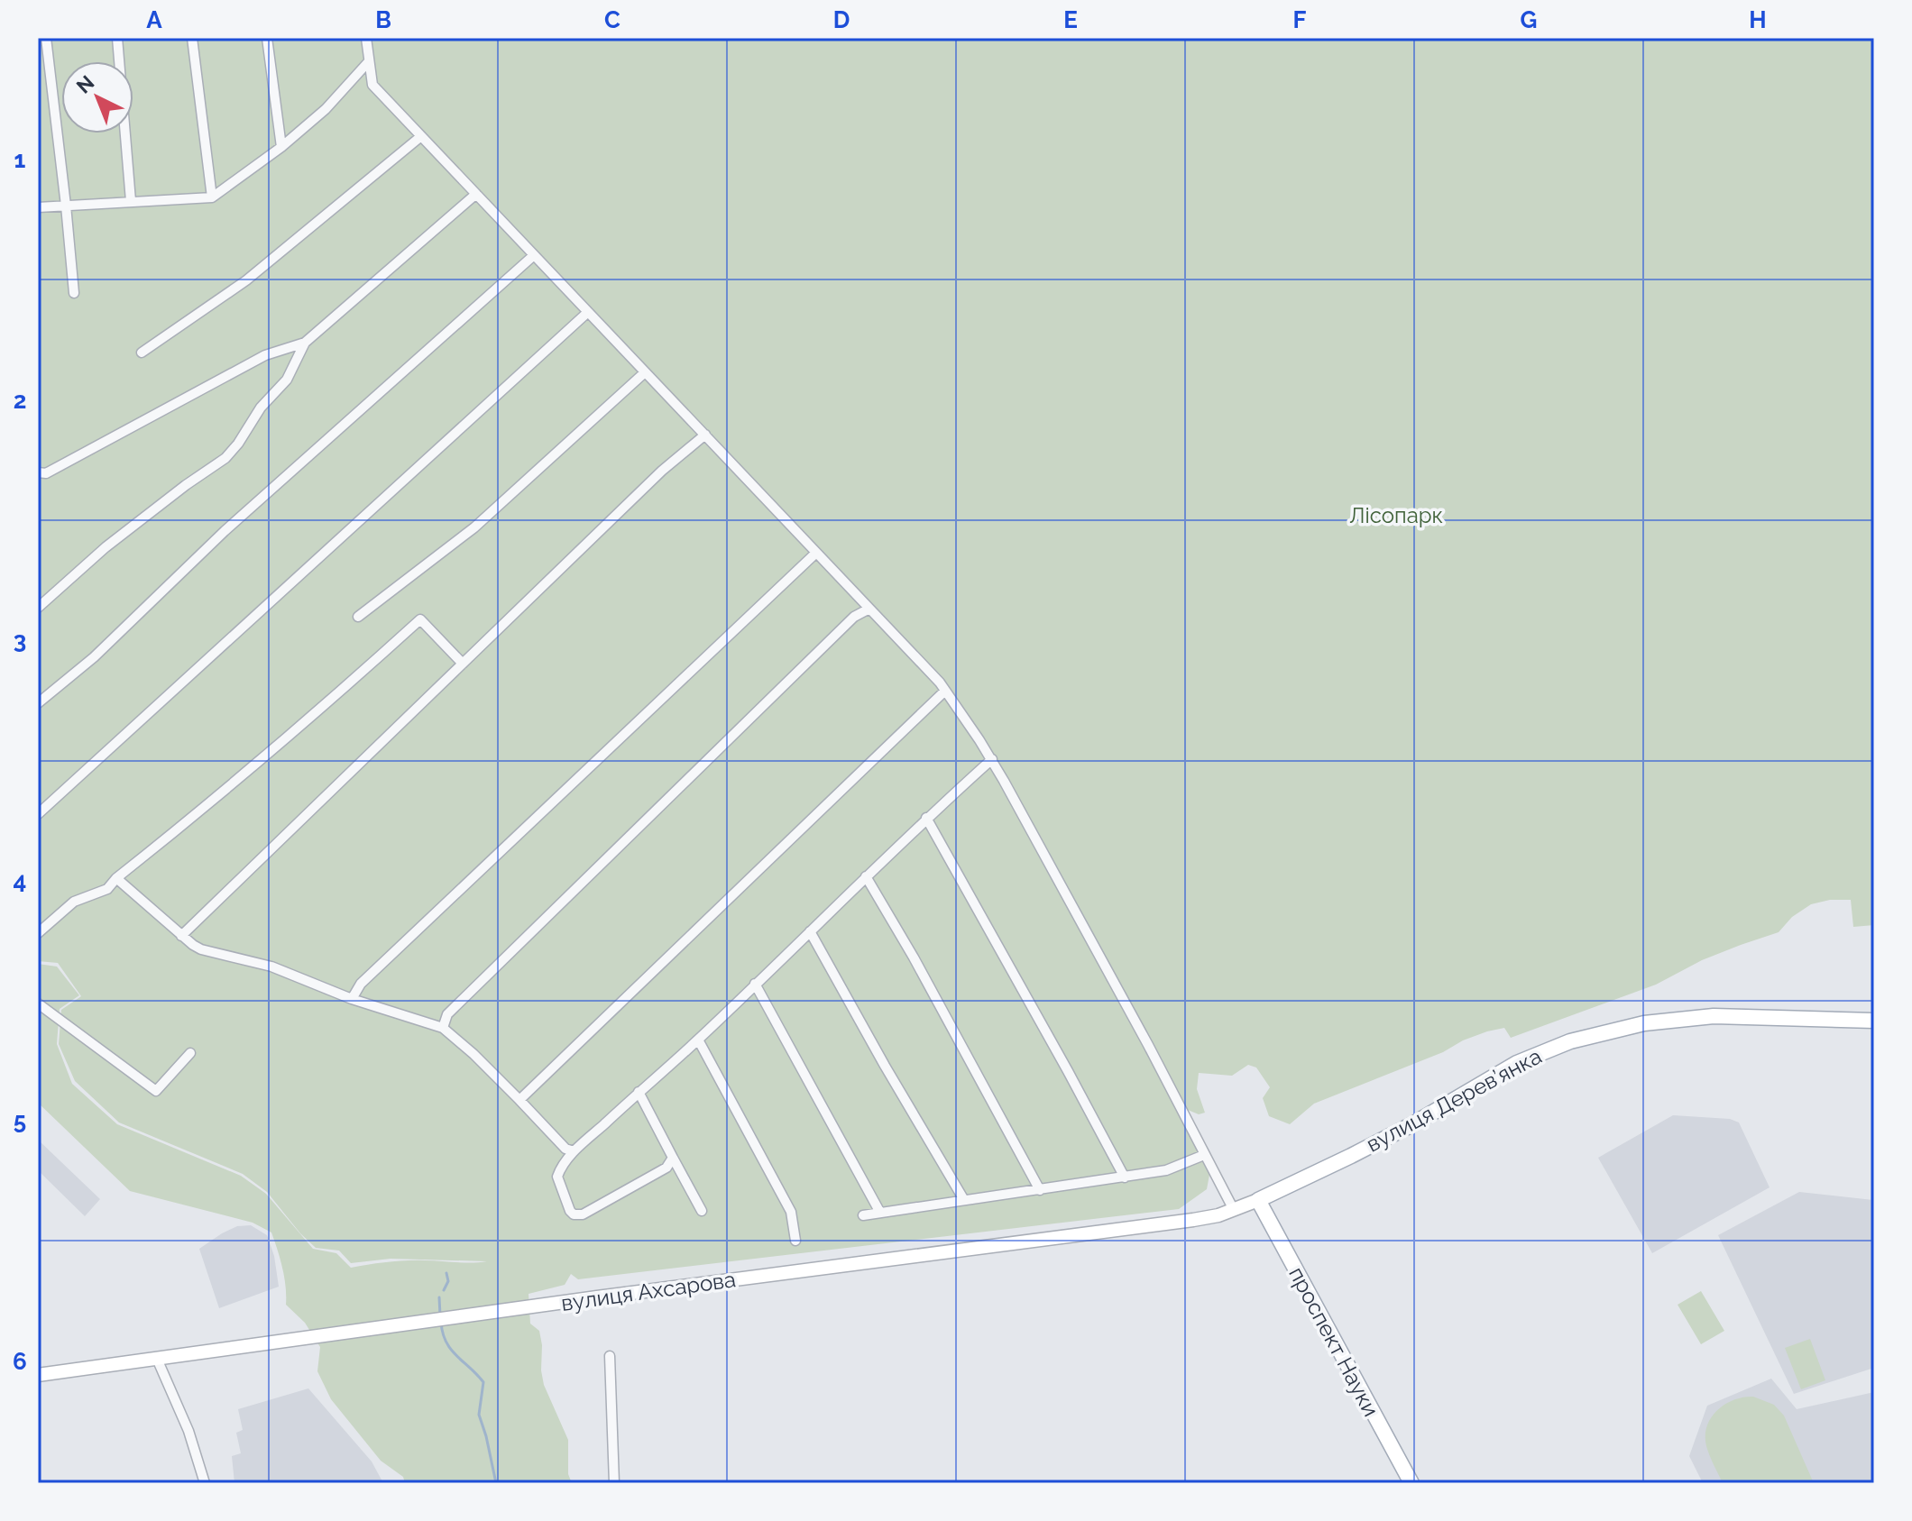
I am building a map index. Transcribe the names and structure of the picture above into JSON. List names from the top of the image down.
{
  "streets": {
    "main road": ["вулиця Дерев’янка", "вулиця Ахсарова", "проспект Науки"]
  },
  "crossings": [
    ["вулиця Дерев’янка", "вулиця Ахсарова"],
    ["вулиця Дерев’янка", "проспект Науки"],
    ["вулиця Ахсарова", "проспект Науки"]
  ],
  "parks": ["Лісопарк"],
  "north": "top left",
  "grid": {
    "columns": [
      "A",
      "B",
      "C",
      "D",
      "E",
      "F",
      "G",
      "H"
    ],
    "rows": [
      "1",
      "2",
      "3",
      "4",
      "5",
      "6"
    ]
  }
}
